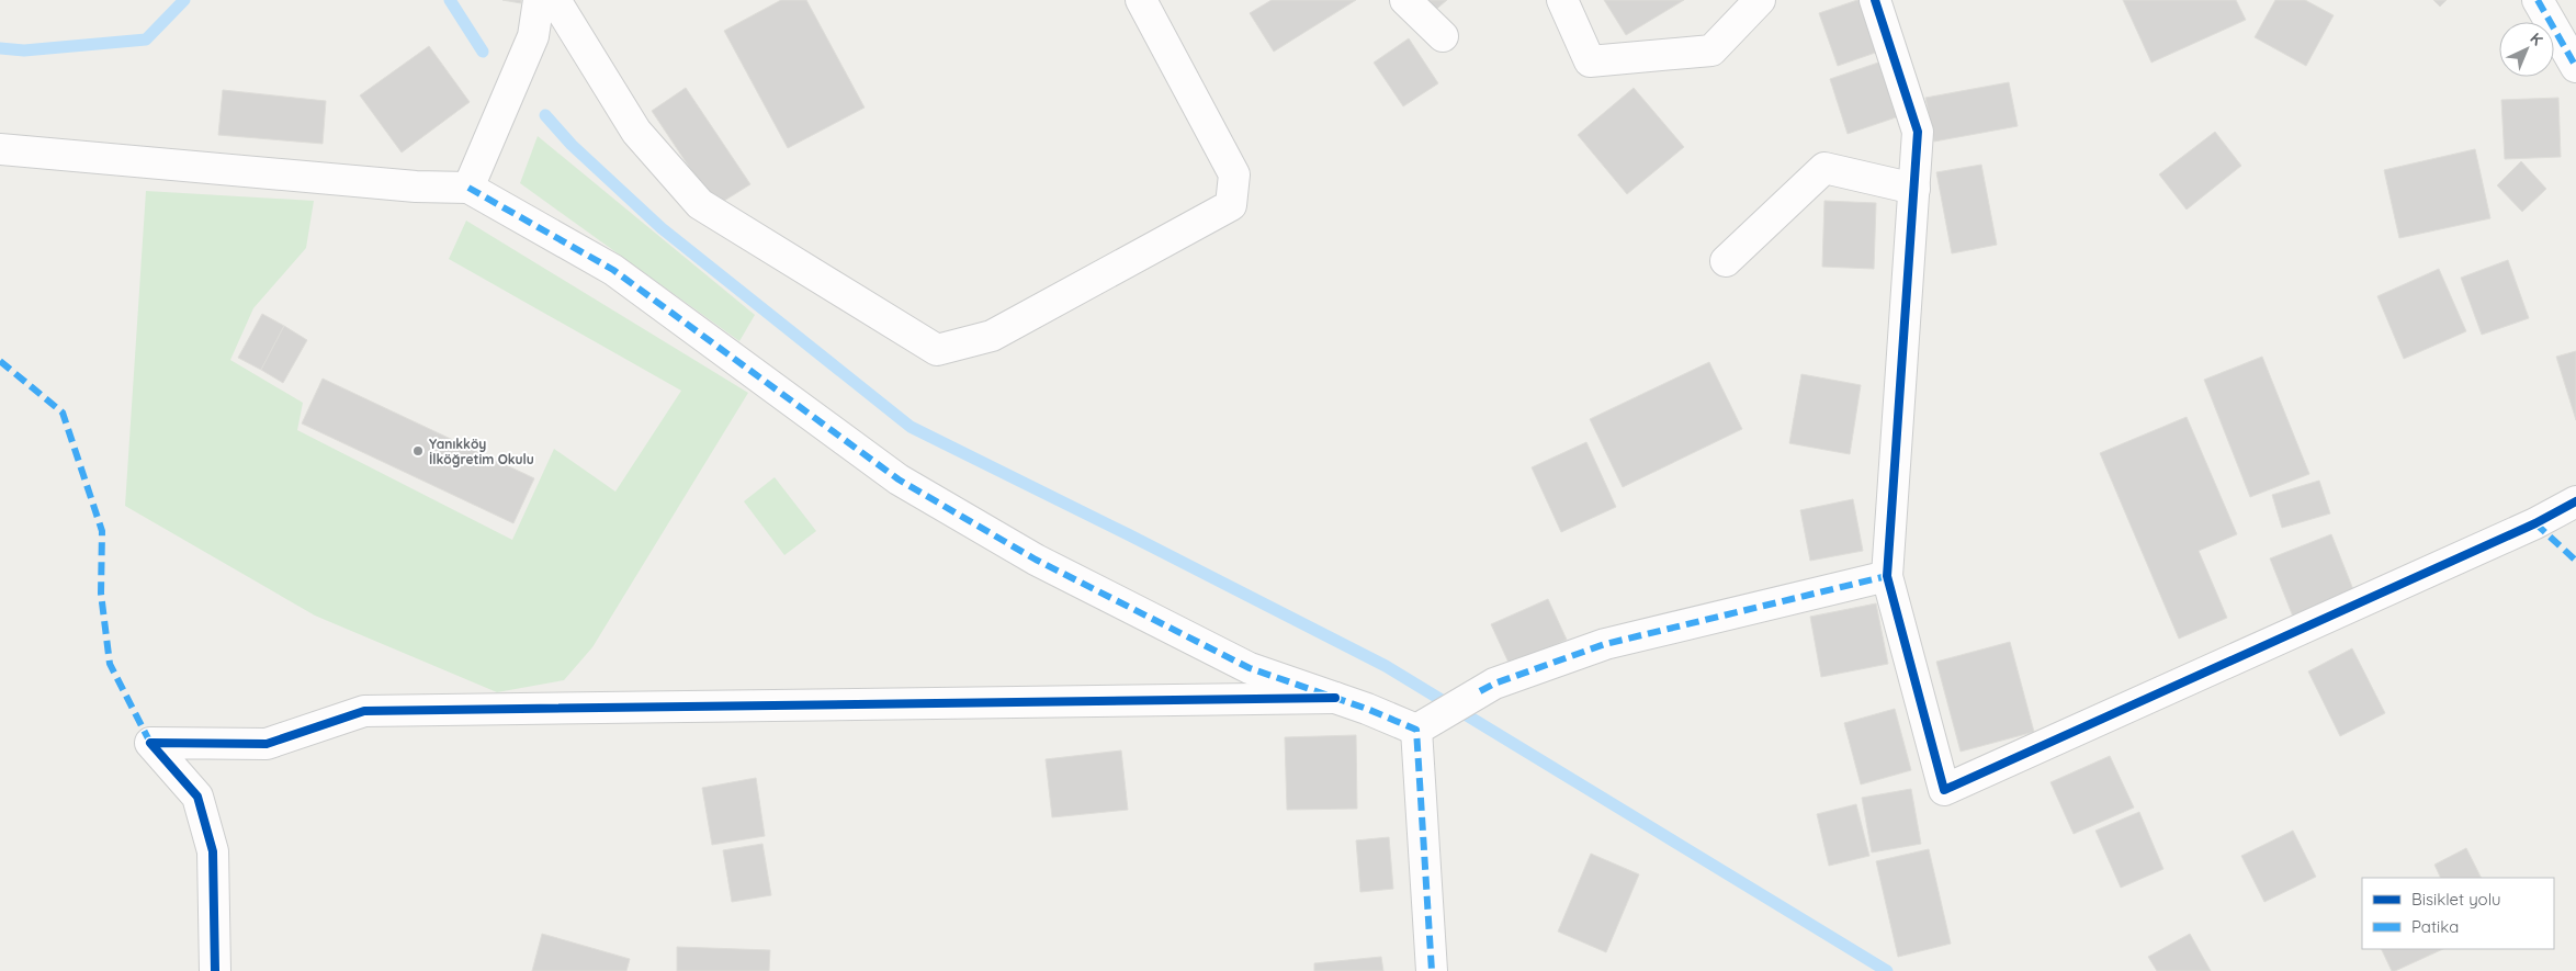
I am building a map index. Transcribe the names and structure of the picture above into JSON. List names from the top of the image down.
{
  "places": ["Yanıkköy İlköğretim Okulu"],
  "legend": ["Bisiklet yolu", "Patika"],
  "north": "top right"
}
